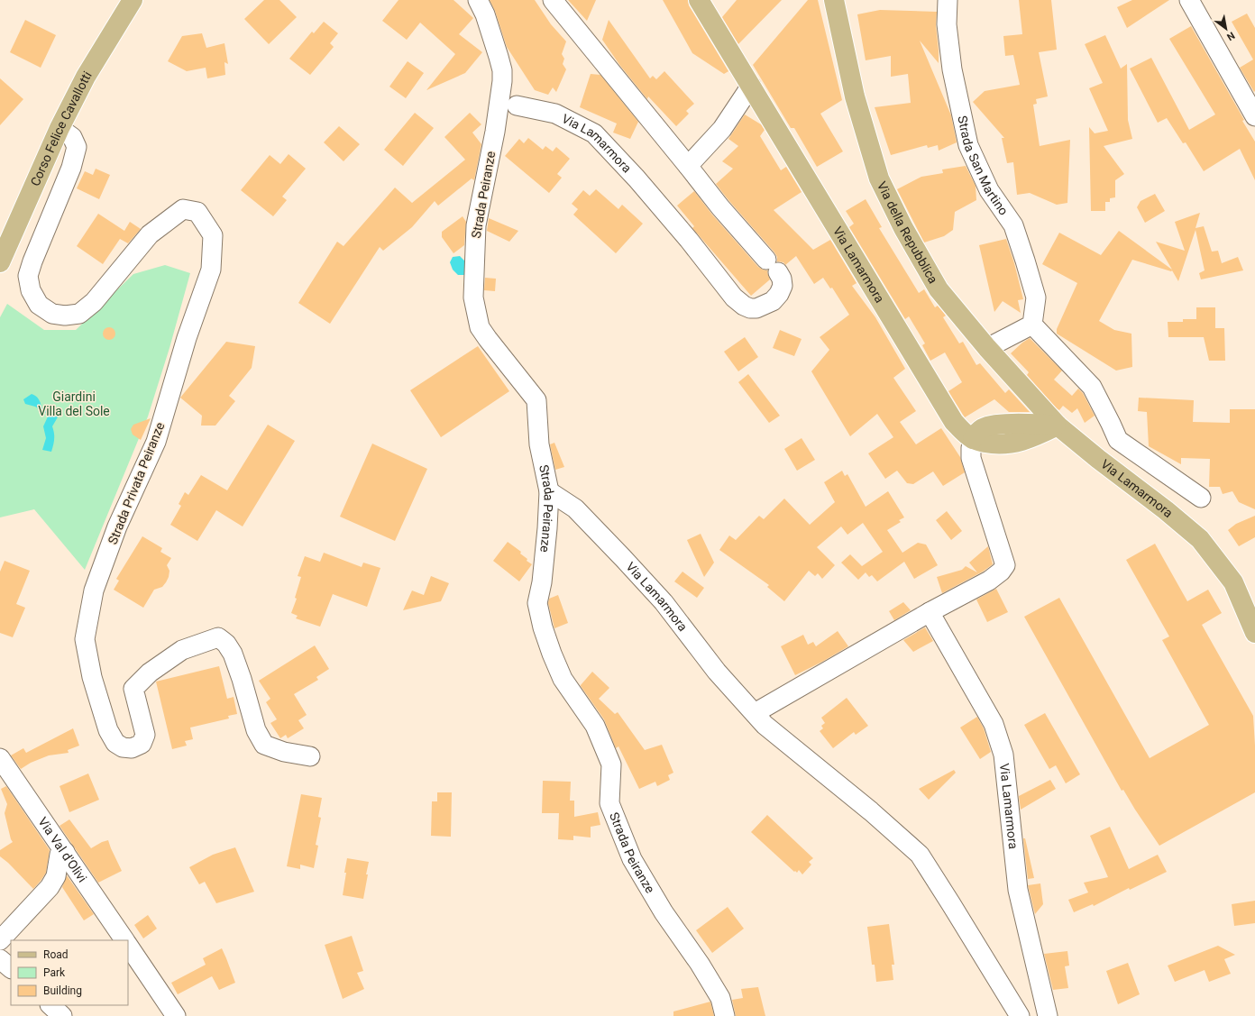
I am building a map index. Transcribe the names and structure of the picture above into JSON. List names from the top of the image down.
{
  "streets": {
    "main road": ["Corso Felice Cavallotti", "Via Lamarmora", "Via della Repubblica"],
    "street": [
      "Strada San Martino",
      "Strada Peiranze",
      "Strada Privata Peiranze",
      "Via Val d'Olivi"
    ]
  },
  "crossings": [
    ["Corso Felice Cavallotti", "Strada Privata Peiranze"],
    ["Via Lamarmora", "Strada Peiranze"],
    ["Via Lamarmora", "Via della Repubblica"]
  ],
  "parks": ["Giardini Villa del Sole"],
  "legend": ["Road", "Park", "Building"],
  "north": "bottom right"
}
